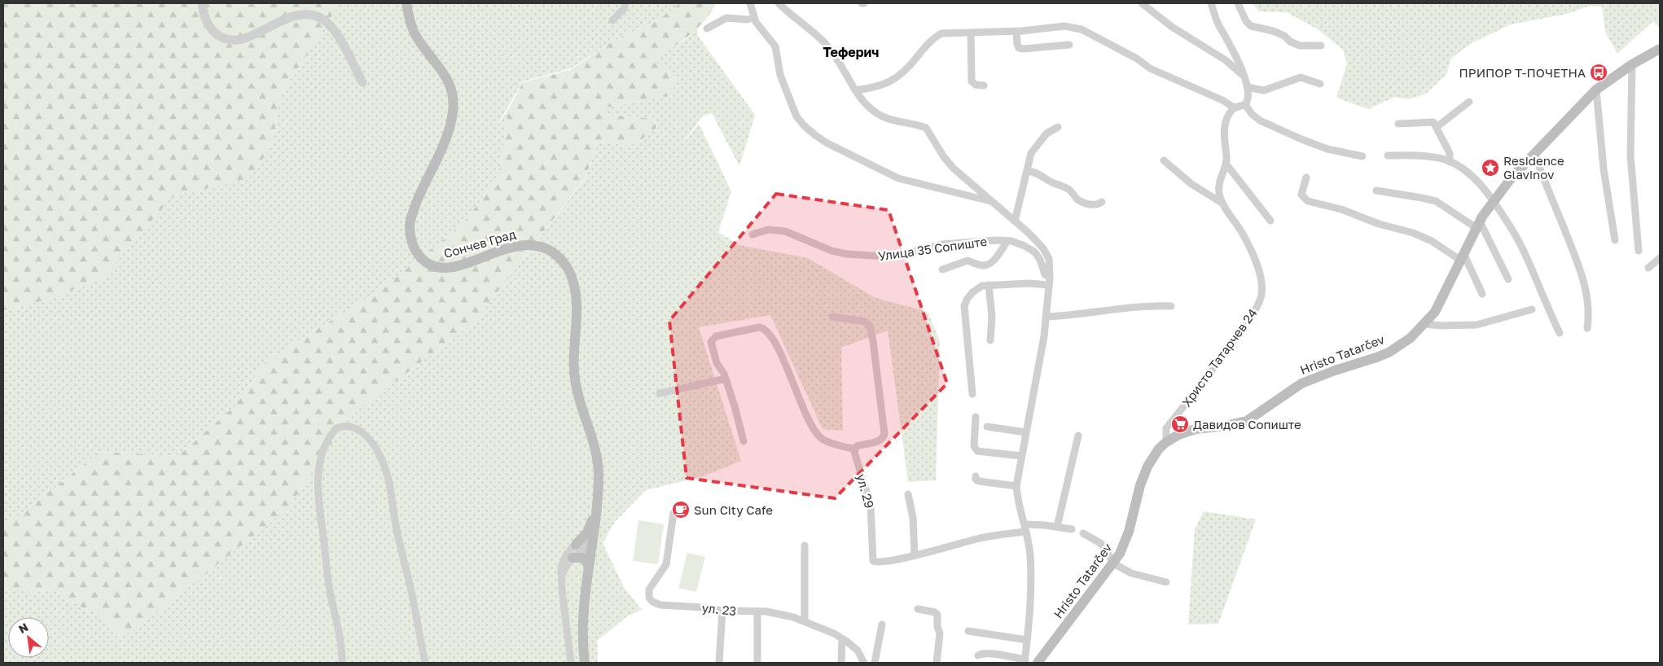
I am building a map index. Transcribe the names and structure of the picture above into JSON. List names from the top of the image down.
{
  "streets": {
    "main road": ["Сончев Град", "Hristo Tatarčev"],
    "street": [
      "Улица 35 Сопиште",
      "Христо Татарчев 24",
      "ул. 29",
      "ул. 23"
    ]
  },
  "crossings": [
    ["Hristo Tatarčev", "Христо Татарчев 24"]
  ],
  "districts": ["Теферич"],
  "places": {
    "bus stop": ["ПРИПОР Т-ПОЧЕТНА"],
    "place": ["Residence Glavinov"],
    "supermarket": ["Давидов Сопиште"],
    "cafe": ["Sun City Cafe"]
  },
  "north": "top left"
}
